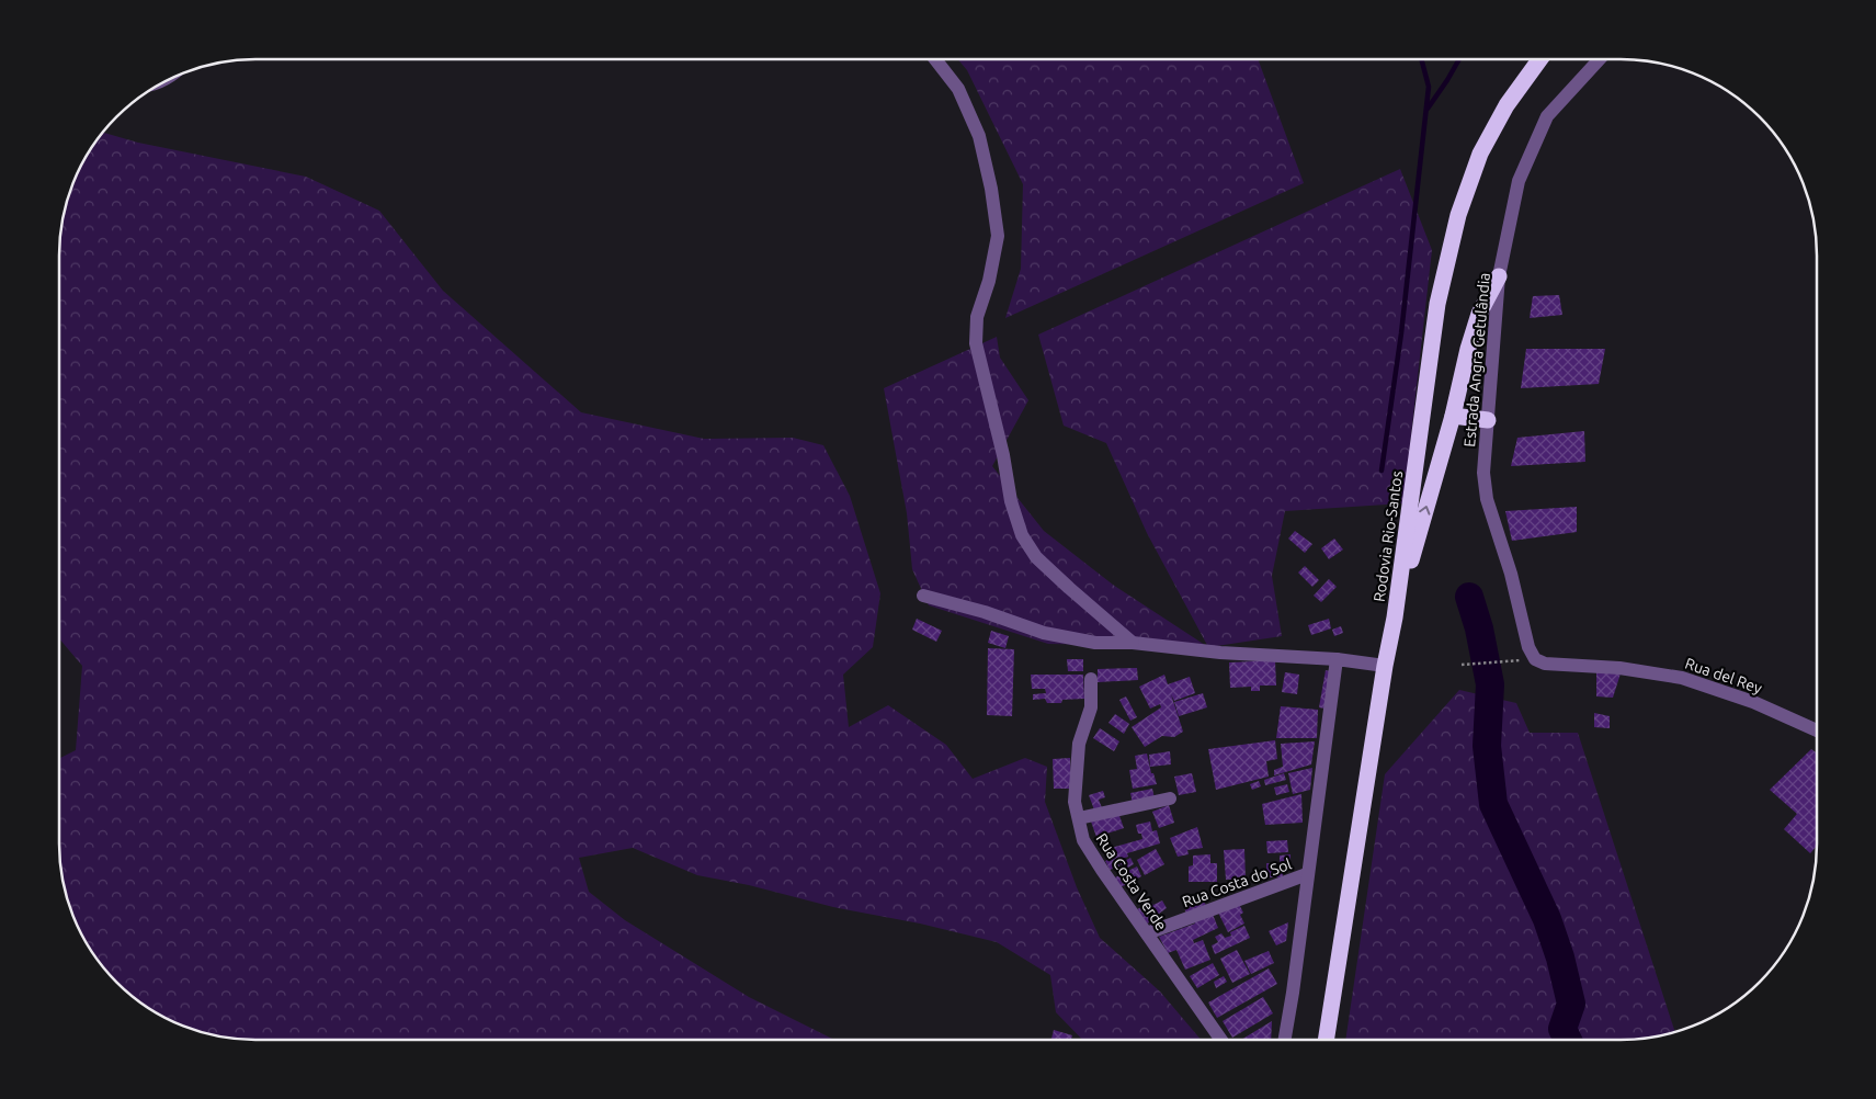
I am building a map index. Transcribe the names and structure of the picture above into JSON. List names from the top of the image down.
{
  "streets": {
    "highway": ["Rodovia Rio-Santos"],
    "street": [
      "Estrada Angra Getulândia",
      "Rua del Rey",
      "Rua Costa Verde",
      "Rua Costa do Sol"
    ]
  },
  "crossings": [
    ["Estrada Angra Getulândia", "Rua del Rey"],
    ["Rua Costa Verde", "Rua Costa do Sol"]
  ]
}
